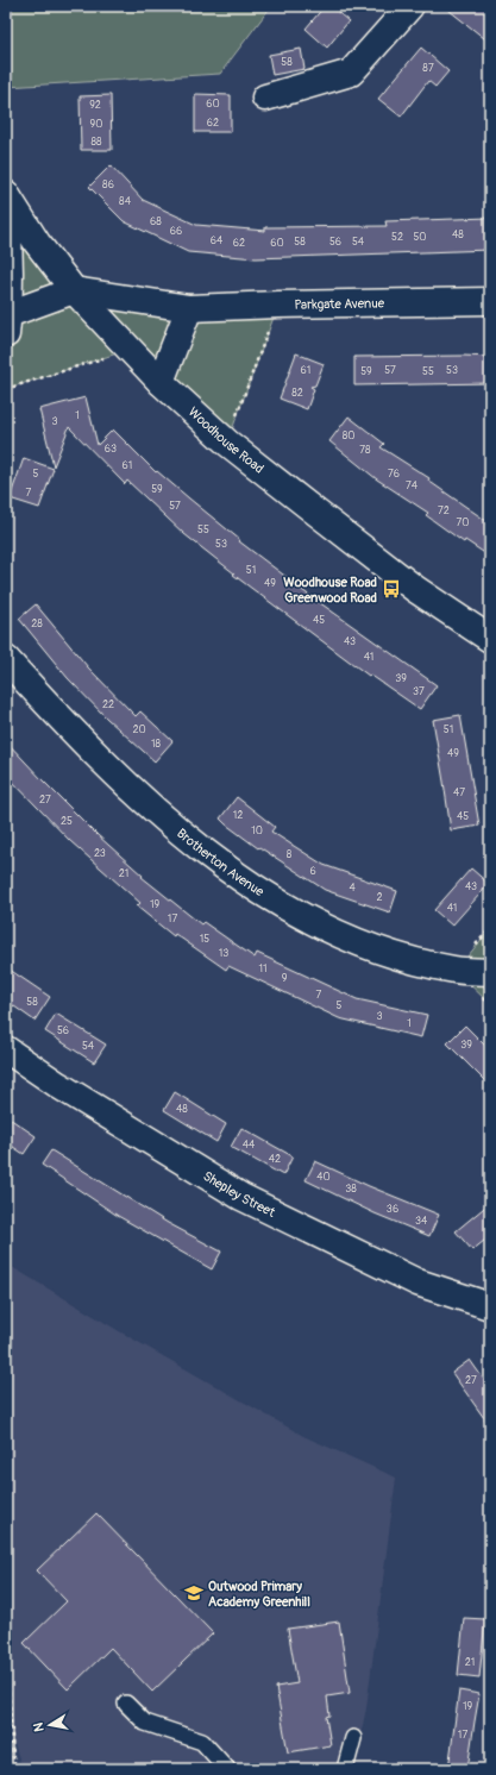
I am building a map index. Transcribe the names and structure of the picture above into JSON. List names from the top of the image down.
{
  "streets": {
    "street": [
      "Parkgate Avenue",
      "Woodhouse Road",
      "Brotherton Avenue",
      "Shepley Street"
    ]
  },
  "crossings": [
    ["Parkgate Avenue", "Woodhouse Road"]
  ],
  "places": {
    "bus stop": ["Woodhouse Road Greenwood Road"],
    "school or university": ["Outwood Primary Academy Greenhill"]
  },
  "house_numbers": [
    "58",
    "87",
    "60",
    "92",
    "62",
    "90",
    "88",
    "86",
    "84",
    "68",
    "66",
    "48",
    "52",
    "50",
    "64",
    "58",
    "56",
    "54",
    "62",
    "60",
    "61",
    "57",
    "53",
    "59",
    "55",
    "82",
    "1",
    "3",
    "80",
    "63",
    "78",
    "61",
    "5",
    "76",
    "74",
    "59",
    "7",
    "57",
    "72",
    "70",
    "55",
    "53",
    "51",
    "49",
    "45",
    "28",
    "43",
    "41",
    "39",
    "37",
    "22",
    "20",
    "51",
    "18",
    "49",
    "47",
    "27",
    "12",
    "45",
    "25",
    "10",
    "23",
    "8",
    "6",
    "21",
    "43",
    "4",
    "2",
    "19",
    "41",
    "17",
    "15",
    "13",
    "11",
    "9",
    "7",
    "58",
    "5",
    "3",
    "1",
    "56",
    "39",
    "54",
    "48",
    "44",
    "42",
    "40",
    "38",
    "36",
    "34",
    "27",
    "21",
    "19",
    "17"
  ],
  "north": "left"
}
